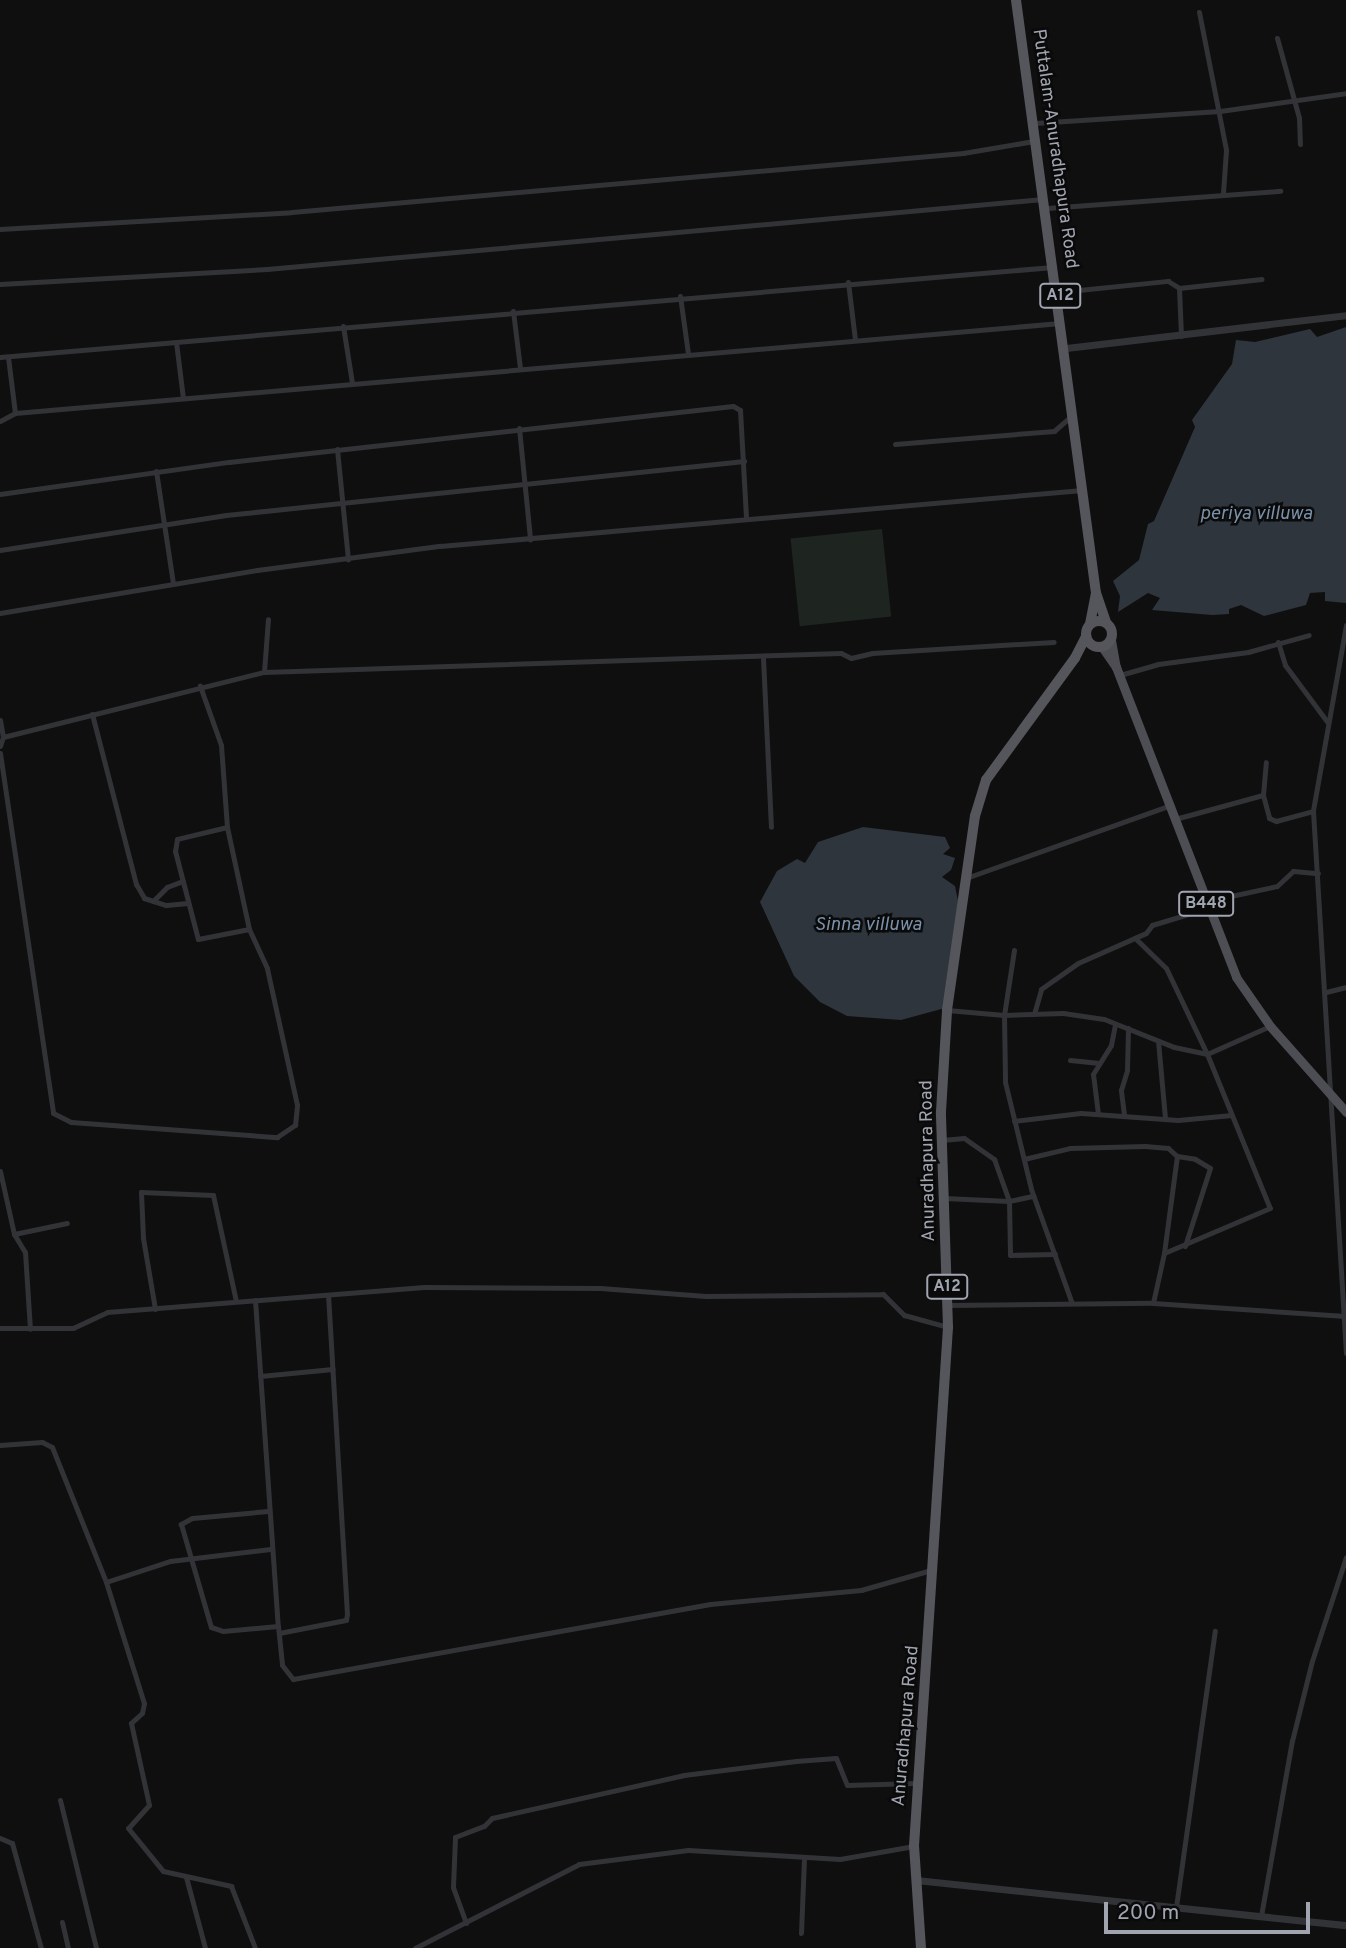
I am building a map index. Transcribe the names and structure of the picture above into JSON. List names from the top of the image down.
{
  "streets": {
    "highway": ["Puttalam-Anuradhapura Road", "A12", "Anuradhapura Road"],
    "main road": ["B448"]
  },
  "crossings": [
    ["Puttalam-Anuradhapura Road", "A12"],
    ["A12", "B448"],
    ["A12", "Anuradhapura Road"],
    ["B448", "Anuradhapura Road"]
  ],
  "water": ["periya villuwa", "Sinna villuwa"],
  "scale_bar": "200 m"
}
